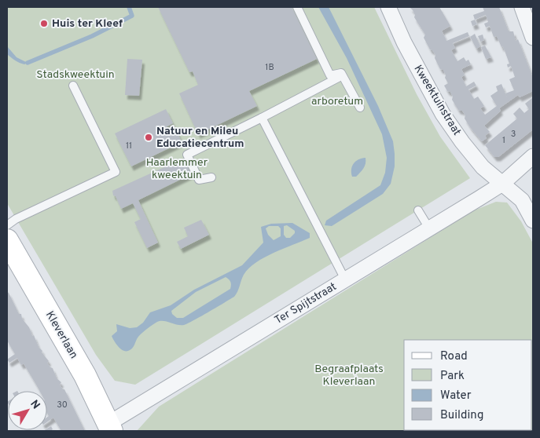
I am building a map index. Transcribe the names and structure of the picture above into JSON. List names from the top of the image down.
{
  "streets": {
    "main road": ["Kleverlaan"],
    "street": ["Kweektuinstraat", "Ter Spijtstraat"]
  },
  "crossings": [
    ["Kweektuinstraat", "Ter Spijtstraat"],
    ["Ter Spijtstraat", "Kleverlaan"]
  ],
  "parks": [
    "Stadskweektuin",
    "arboretum",
    "Haarlemmer kweektuin",
    "Begraafplaats Kleverlaan"
  ],
  "places": ["Huis ter Kleef", "Natuur en Mileu Educatiecentrum"],
  "house_numbers": [
    "1B",
    "3",
    "1",
    "11",
    "30"
  ],
  "legend": [
    "Road",
    "Park",
    "Water",
    "Building"
  ],
  "north": "top right"
}
